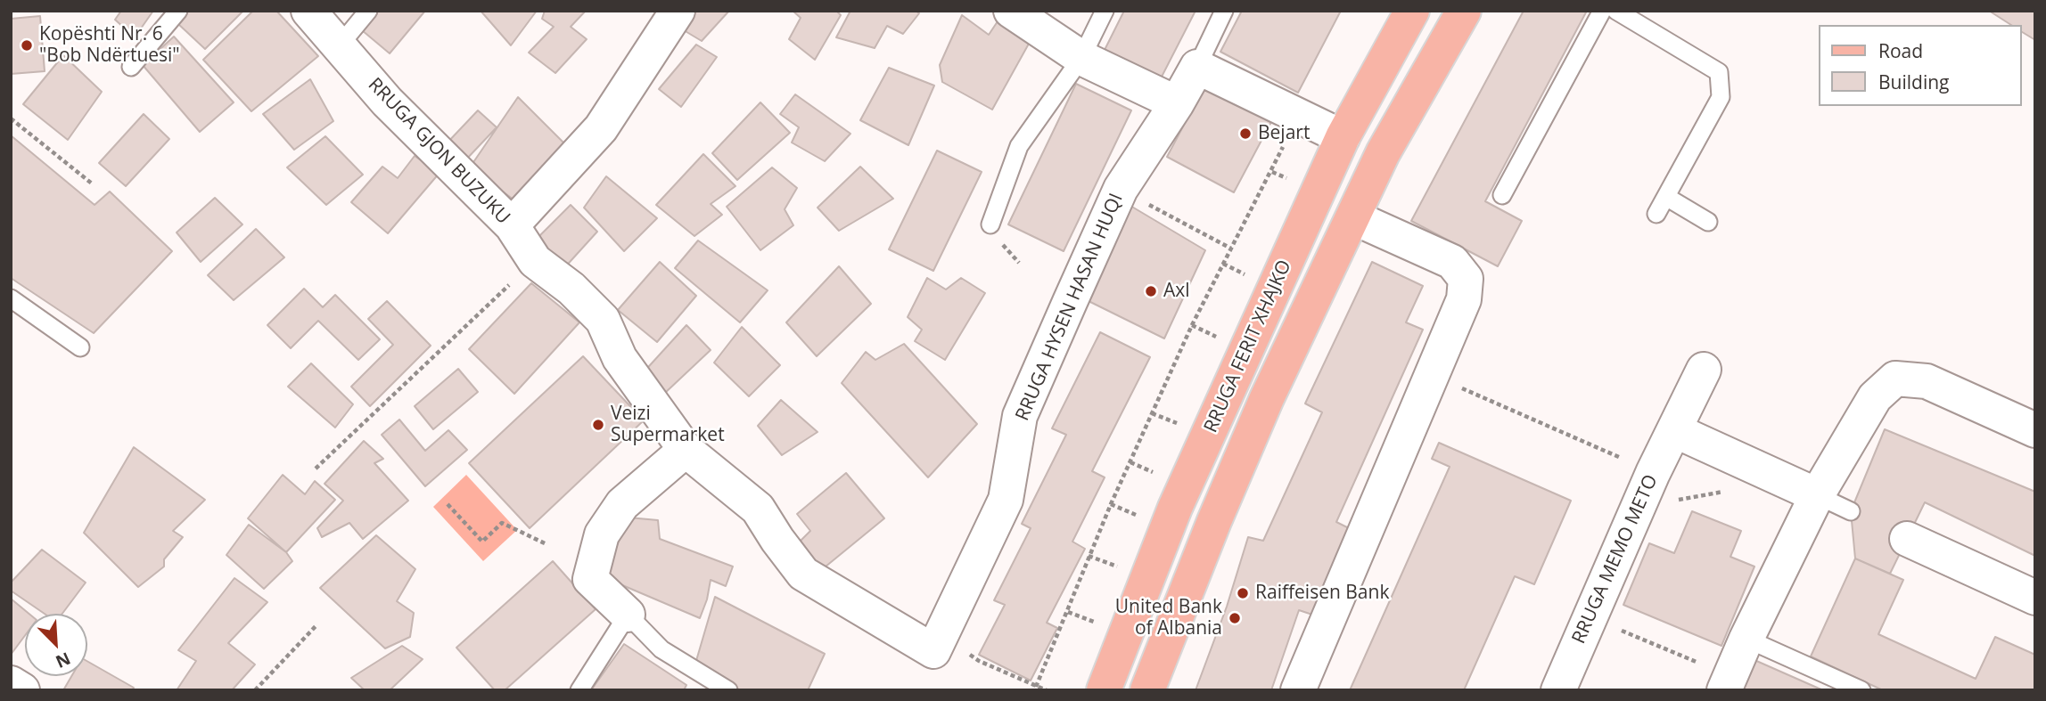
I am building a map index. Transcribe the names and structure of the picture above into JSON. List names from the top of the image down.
{
  "streets": {
    "main road": ["RRUGA FERIT XHAJKO"],
    "street": ["RRUGA GJON BUZUKU", "RRUGA HYSEN HASAN HUQI", "RRUGA MEMO METO"]
  },
  "crossings": [
    ["RRUGA GJON BUZUKU", "RRUGA HYSEN HASAN HUQI"]
  ],
  "places": [
    "Kopështi Nr. 6 \"Bob Ndërtuesi\"",
    "Bejart",
    "Axl",
    "Veizi Supermarket",
    "Raiffeisen Bank",
    "United Bank of Albania"
  ],
  "legend": ["Road", "Building"],
  "north": "bottom right"
}
